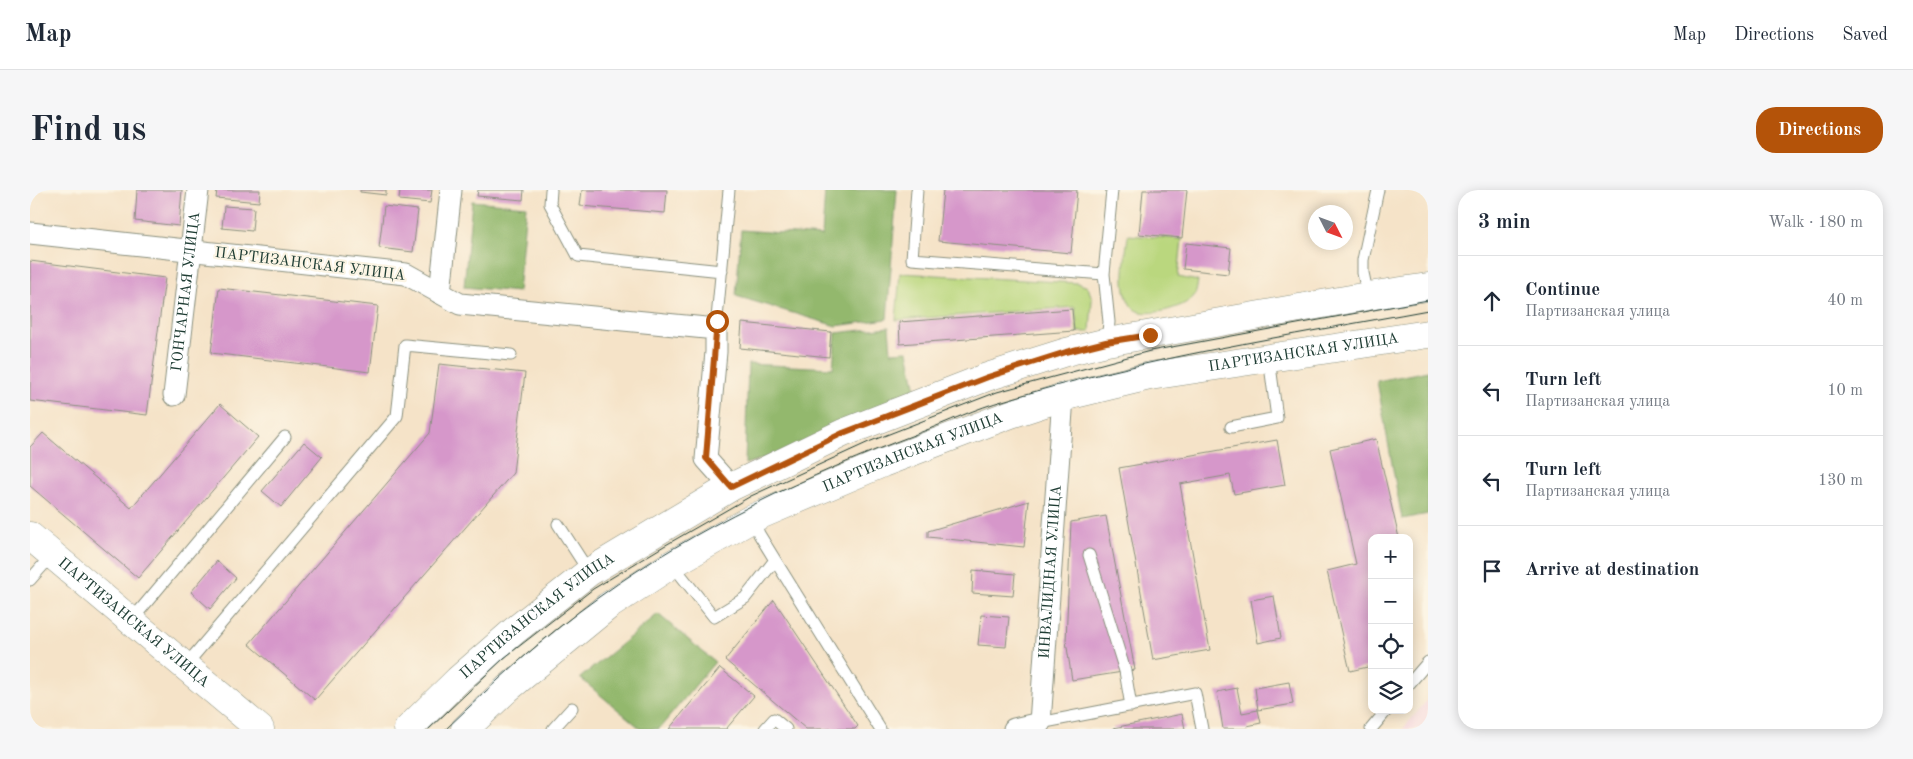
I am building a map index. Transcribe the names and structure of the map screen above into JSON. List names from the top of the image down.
{
  "streets": {
    "street": ["ПАРТИЗАНСКАЯ УЛИЦА", "ГОНЧАРНАЯ УЛИЦА", "ИНВАЛИДНАЯ УЛИЦА"]
  },
  "crossings": [
    ["ПАРТИЗАНСКАЯ УЛИЦА", "ГОНЧАРНАЯ УЛИЦА"],
    ["ПАРТИЗАНСКАЯ УЛИЦА", "ИНВАЛИДНАЯ УЛИЦА"]
  ],
  "north": "bottom right",
  "page": {
    "header": "Map",
    "nav": ["Map", "Directions", "Saved"],
    "buttons": "Directions",
    "title": "Find us",
    "heading": ["3 min", "Walk · 180 m"],
    "list": [
      ["Continue", "Партизанская улица", "40 m"],
      ["Turn left", "Партизанская улица", "10 m"],
      ["Turn left", "Партизанская улица", "130 m"],
      "Arrive at destination"
    ],
    "map_buttons": ["+", "−"]
  }
}
